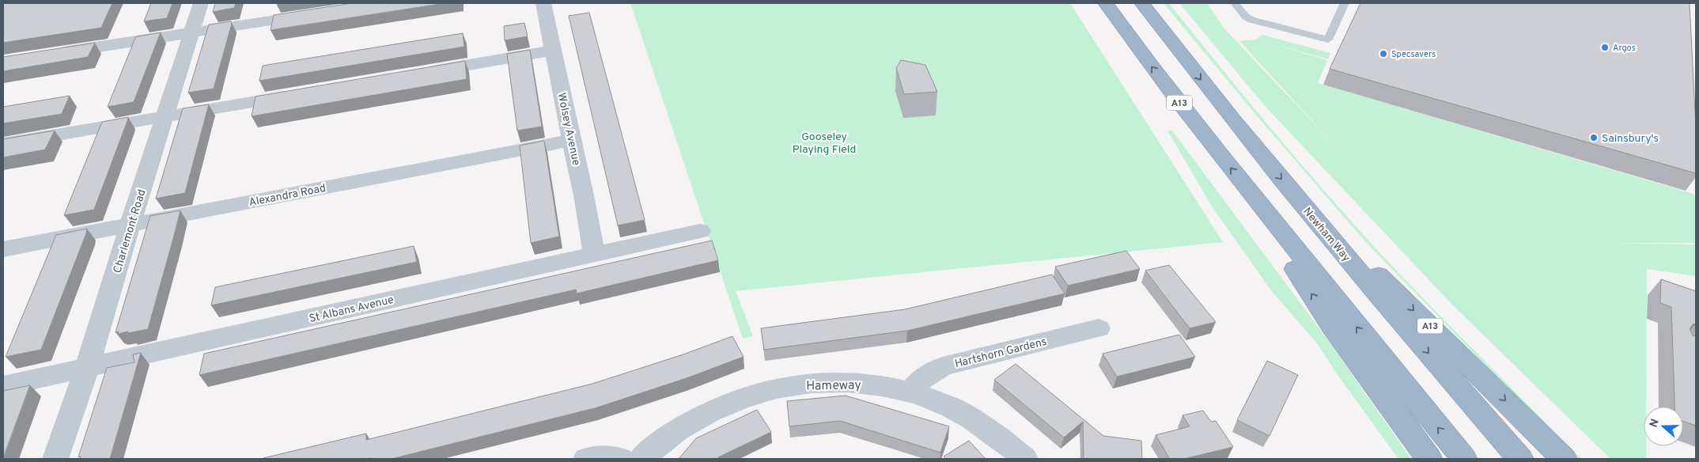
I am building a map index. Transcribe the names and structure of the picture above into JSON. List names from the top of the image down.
{
  "streets": {
    "highway": ["A13", "Newham Way"],
    "street": [
      "Wolsey Avenue",
      "Alexandra Road",
      "Charlemont Road",
      "St Albans Avenue",
      "Hartshorn Gardens",
      "Hameway"
    ]
  },
  "crossings": [
    ["A13", "Newham Way"],
    ["Wolsey Avenue", "Alexandra Road"],
    ["Wolsey Avenue", "St Albans Avenue"],
    ["Alexandra Road", "Charlemont Road"],
    ["Charlemont Road", "St Albans Avenue"],
    ["Hartshorn Gardens", "Hameway"]
  ],
  "parks": ["Gooseley Playing Field"],
  "places": ["Argos", "Specsavers", "Sainsbury's"],
  "north": "left"
}
